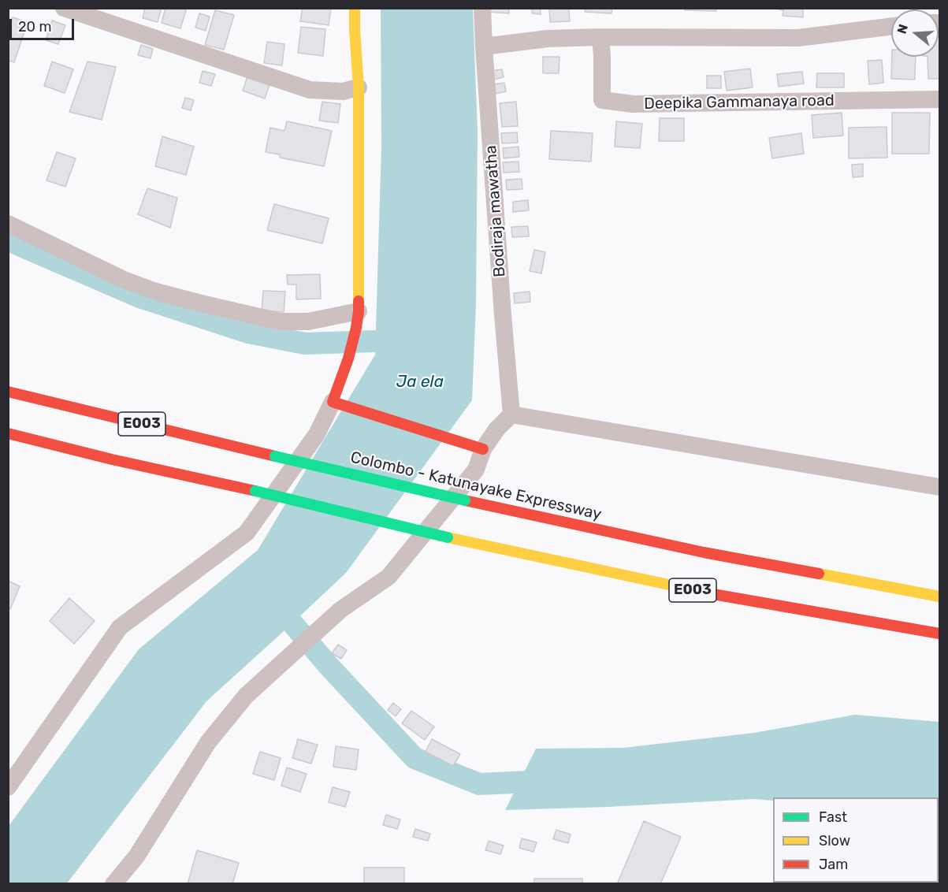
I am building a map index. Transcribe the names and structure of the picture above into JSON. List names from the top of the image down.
{
  "streets": {
    "main road": ["E003", "Colombo - Katunayake Expressway"],
    "street": ["Deepika Gammanaya road", "Bodiraja mawatha"]
  },
  "water": ["Ja ela"],
  "legend": ["Fast", "Slow", "Jam"],
  "scale_bar": "20 m",
  "north": "left"
}
